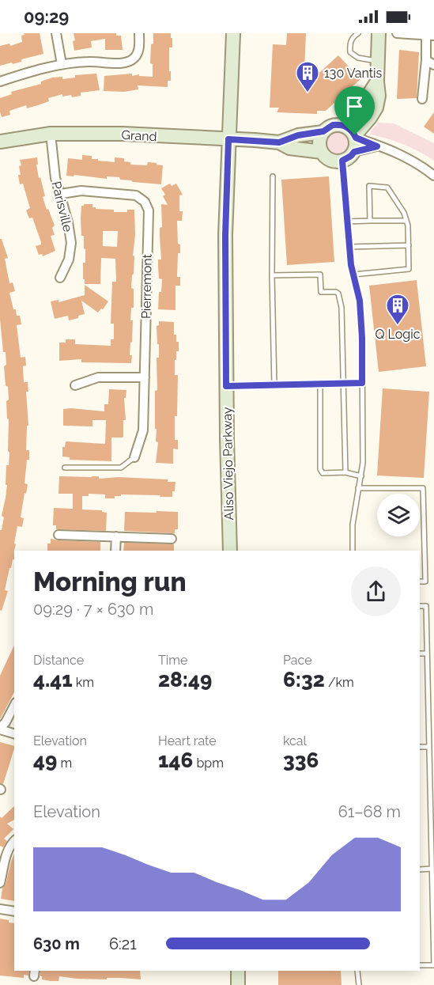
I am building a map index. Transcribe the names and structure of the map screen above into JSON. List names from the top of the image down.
{
  "streets": {
    "street": [
      "Grand",
      "Parisville",
      "Pierremont",
      "Aliso Viejo Parkway"
    ]
  },
  "crossings": [
    ["Grand", "Parisville"],
    ["Grand", "Aliso Viejo Parkway"],
    ["Parisville", "Pierremont"]
  ],
  "places": {
    "building": ["130 Vantis", "Q Logic"]
  },
  "page": {
    "status": "09:29",
    "heading": ["Morning run", "09:29 · 7 × 630 m"],
    "stats": [
      ["Distance", "4.41 km"],
      ["Time", "28:49"],
      ["Pace", "6:32 /km"],
      ["Elevation", "49 m"],
      ["Heart rate", "146 bpm"],
      ["kcal", "336"]
    ],
    "chart": ["Elevation", "61–68 m"],
    "list": [
      {
        "name": "630 m",
        "note": "6:21"
      }
    ]
  }
}
